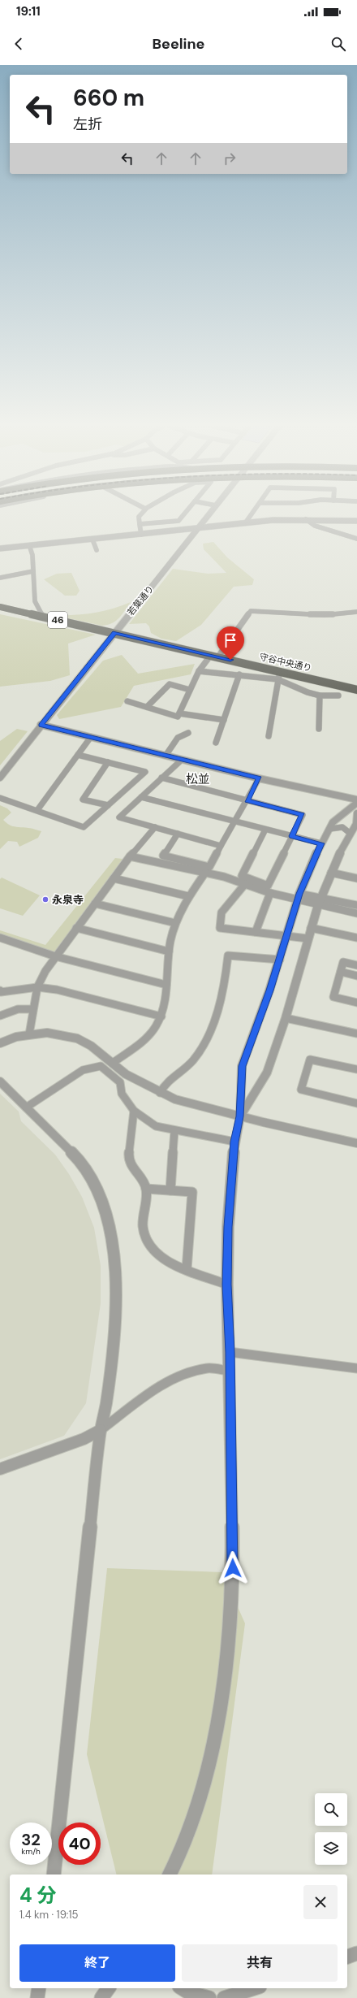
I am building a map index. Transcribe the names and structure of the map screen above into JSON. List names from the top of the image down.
{
  "streets": {
    "main road": ["46", "守谷中央通り"],
    "street": ["若葉通り"]
  },
  "crossings": [
    ["若葉通り", "46"],
    ["若葉通り", "守谷中央通り"],
    ["46", "守谷中央通り"]
  ],
  "districts": ["松並"],
  "places": ["永泉寺"],
  "page": {
    "status": "19:11",
    "header": "Beeline",
    "turn": ["660 m", "左折"],
    "speed": "32 km/h",
    "limit": "40",
    "heading": ["4 分", "1.4 km · 19:15"],
    "buttons": ["終了", "共有"]
  }
}
